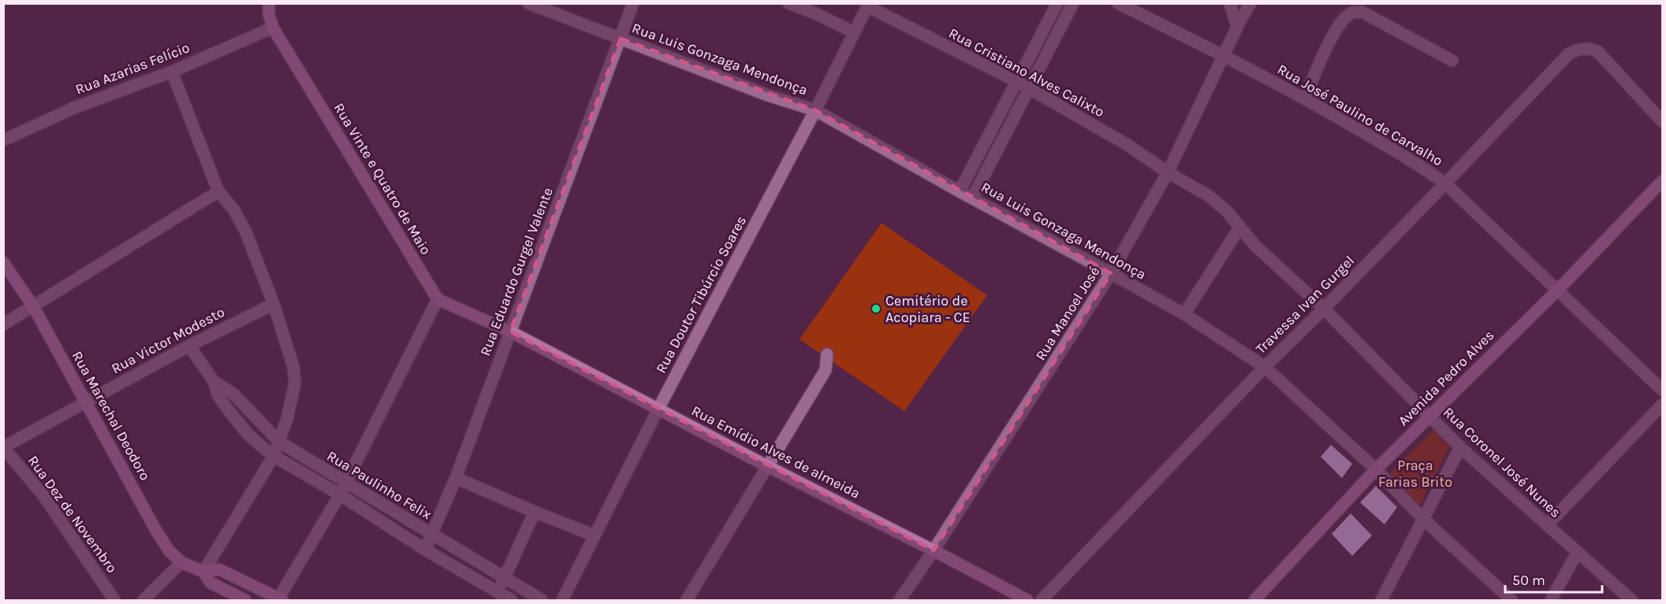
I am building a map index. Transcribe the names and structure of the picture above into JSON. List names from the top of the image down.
{
  "streets": {
    "main road": [
      "Rua Vinte e Quatro de Maio",
      "Avenida Pedro Alves",
      "Rua Marechal Deodoro",
      "Rua Emídio Alves de almeida"
    ],
    "street": [
      "Rua Luis Gonzaga Mendonça",
      "Rua Azarias Felício",
      "Rua Cristiano Alves Calixto",
      "Rua José Paulino de Carvalho",
      "Rua Eduardo Gurgel Valente",
      "Rua Doutor Tibúrcio Soares",
      "Travessa Ivan Gurgel",
      "Rua Manoel José",
      "Rua Victor Modesto",
      "Rua Coronel José Nunes",
      "Rua Paulinho Felix",
      "Rua Dez de Novembro"
    ]
  },
  "crossings": [
    ["Rua Luis Gonzaga Mendonça", "Rua Eduardo Gurgel Valente"],
    ["Rua Luis Gonzaga Mendonça", "Rua Doutor Tibúrcio Soares"],
    ["Rua Luis Gonzaga Mendonça", "Travessa Ivan Gurgel"],
    ["Rua Luis Gonzaga Mendonça", "Rua Manoel José"],
    ["Rua Luis Gonzaga Mendonça", "Avenida Pedro Alves"],
    ["Rua Azarias Felício", "Rua Vinte e Quatro de Maio"],
    ["Rua Cristiano Alves Calixto", "Rua Doutor Tibúrcio Soares"],
    ["Rua Cristiano Alves Calixto", "Rua Manoel José"],
    ["Rua Cristiano Alves Calixto", "Rua Coronel José Nunes"],
    ["Rua José Paulino de Carvalho", "Travessa Ivan Gurgel"],
    ["Rua José Paulino de Carvalho", "Rua Manoel José"],
    ["Rua José Paulino de Carvalho", "Avenida Pedro Alves"],
    ["Rua Eduardo Gurgel Valente", "Rua Emídio Alves de almeida"],
    ["Rua Eduardo Gurgel Valente", "Rua Paulinho Felix"],
    ["Rua Doutor Tibúrcio Soares", "Rua Emídio Alves de almeida"],
    ["Travessa Ivan Gurgel", "Rua Coronel José Nunes"],
    ["Rua Manoel José", "Rua Emídio Alves de almeida"],
    ["Rua Manoel José", "Rua Coronel José Nunes"],
    ["Rua Victor Modesto", "Rua Marechal Deodoro"],
    ["Rua Victor Modesto", "Rua Paulinho Felix"],
    ["Rua Victor Modesto", "Rua Dez de Novembro"],
    ["Avenida Pedro Alves", "Rua Coronel José Nunes"]
  ],
  "parks": ["Praça Farias Brito"],
  "places": ["Cemitério de Acopiara - CE"],
  "scale_bar": "50 m"
}
